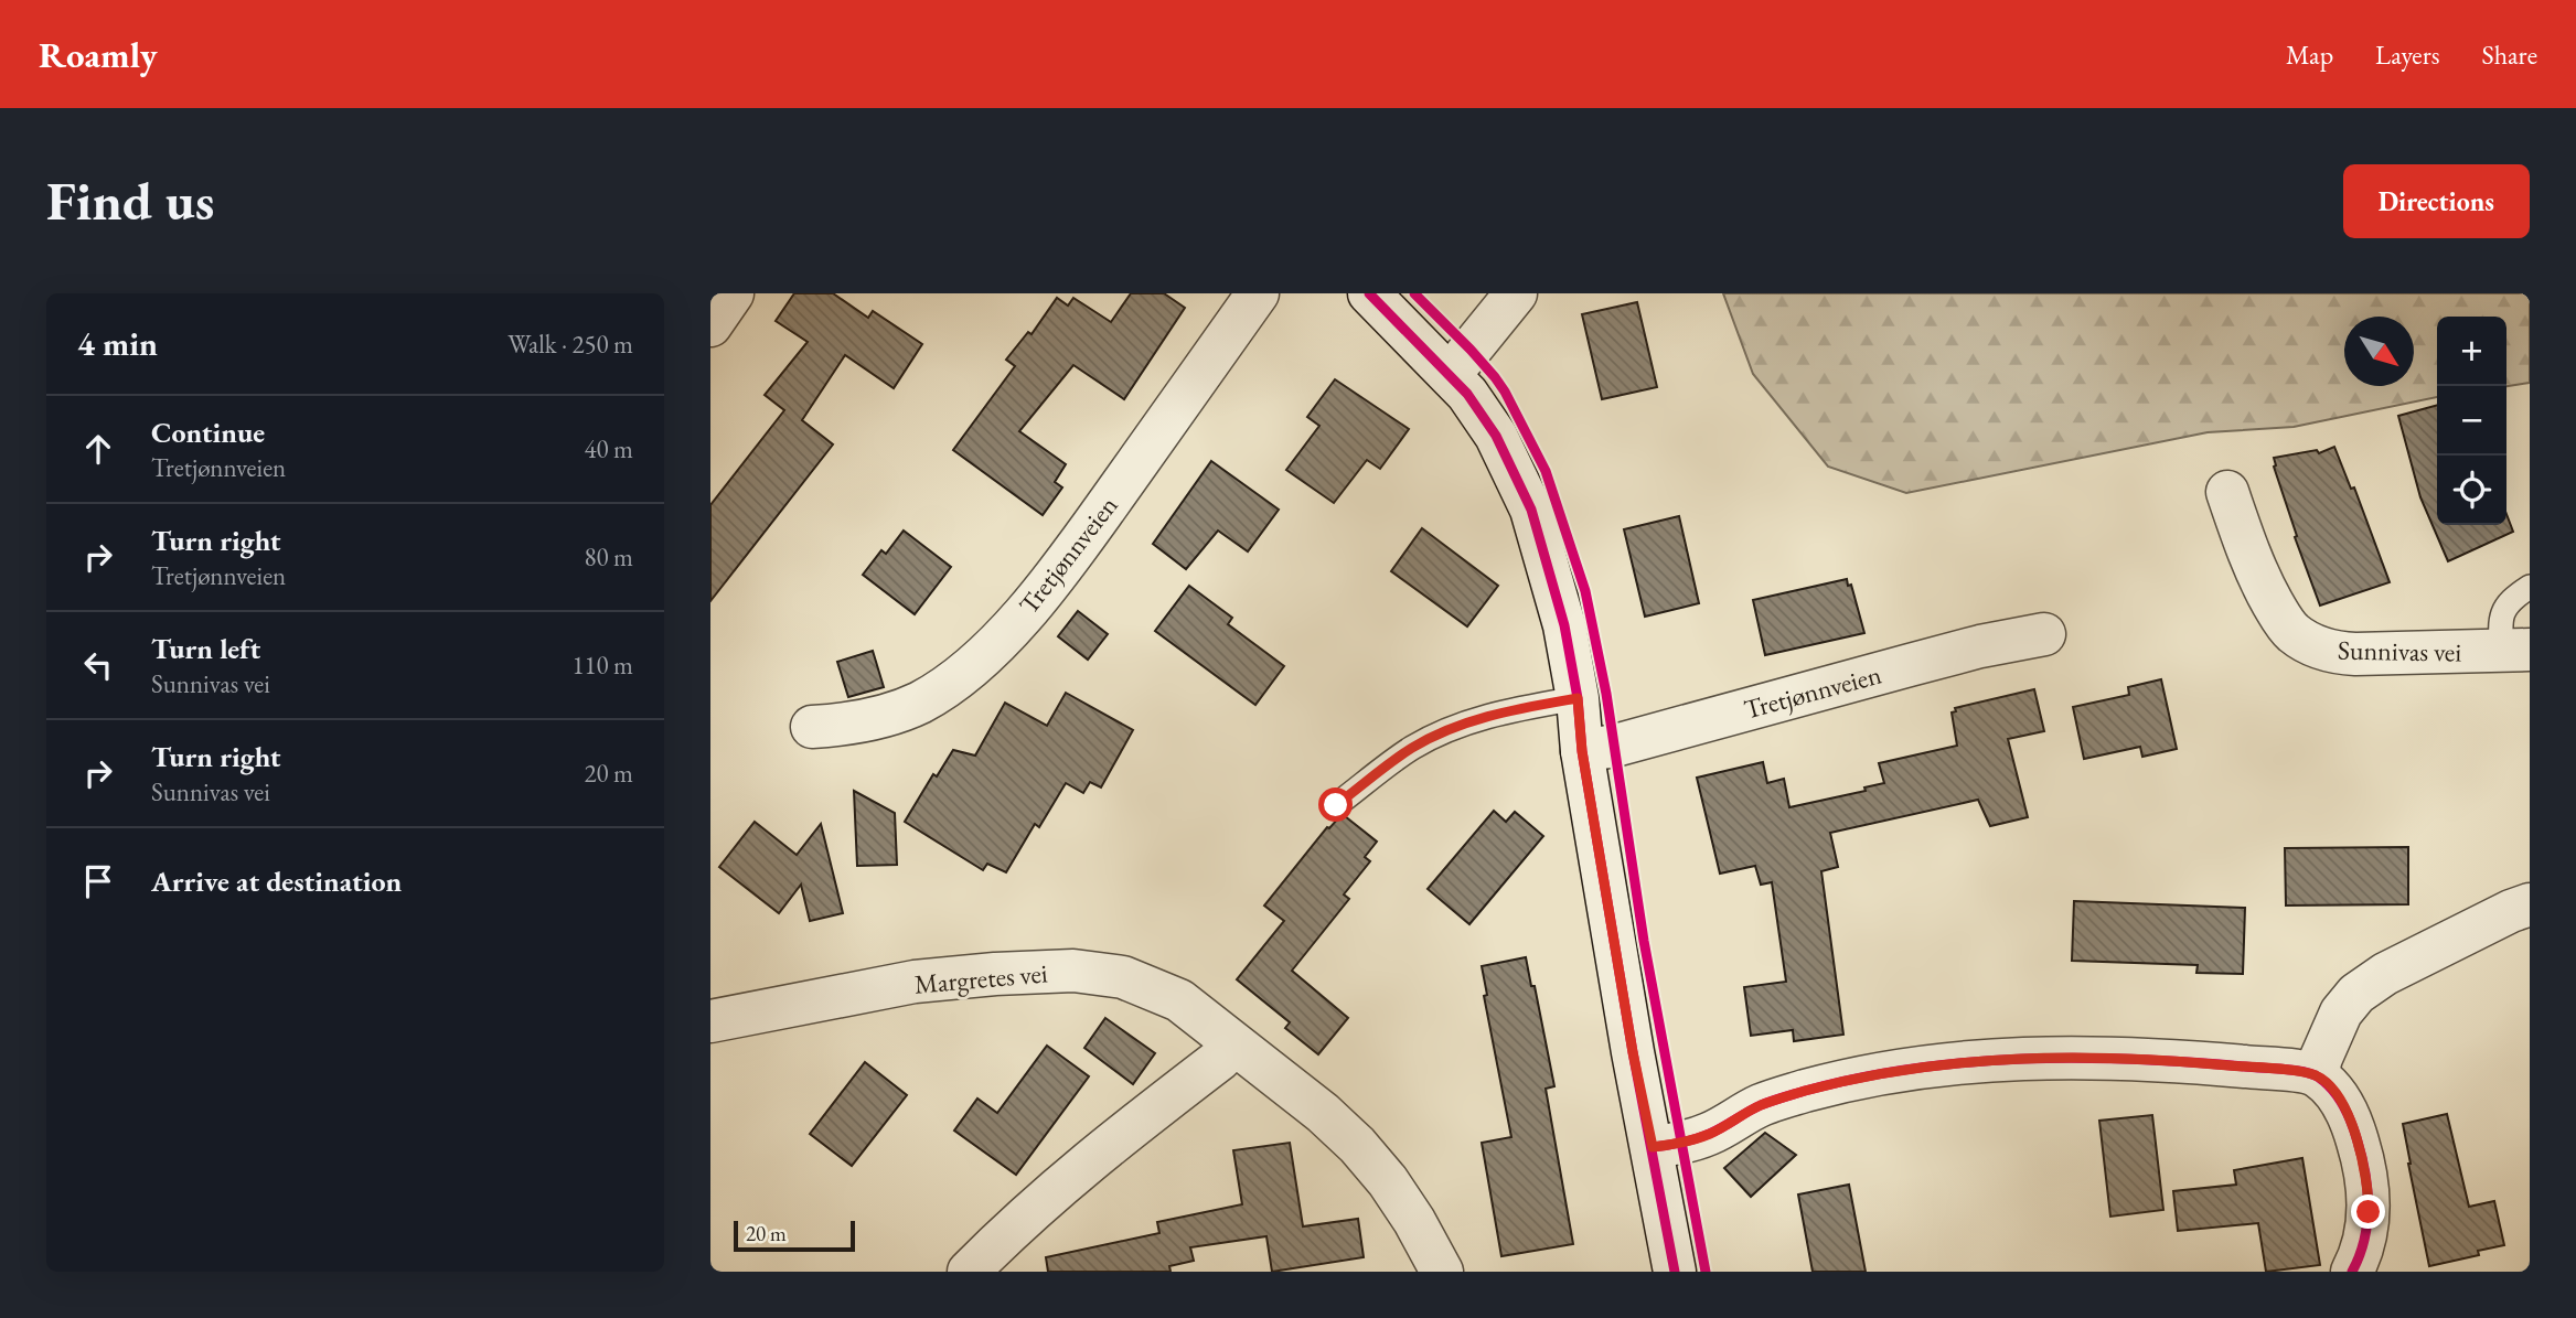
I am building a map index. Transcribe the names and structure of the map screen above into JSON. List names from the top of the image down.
{
  "streets": {
    "street": ["Tretjønnveien", "Sunnivas vei", "Margretes vei"]
  },
  "scale_bar": "20 m",
  "north": "bottom right",
  "page": {
    "header": "Roamly",
    "nav": ["Map", "Layers", "Share"],
    "buttons": "Directions",
    "title": "Find us",
    "heading": ["4 min", "Walk · 250 m"],
    "map_buttons": ["+", "−"],
    "list": [
      ["Continue", "Tretjønnveien", "40 m"],
      ["Turn right", "Tretjønnveien", "80 m"],
      ["Turn left", "Sunnivas vei", "110 m"],
      ["Turn right", "Sunnivas vei", "20 m"],
      "Arrive at destination"
    ],
    "scale": "20 m"
  }
}
